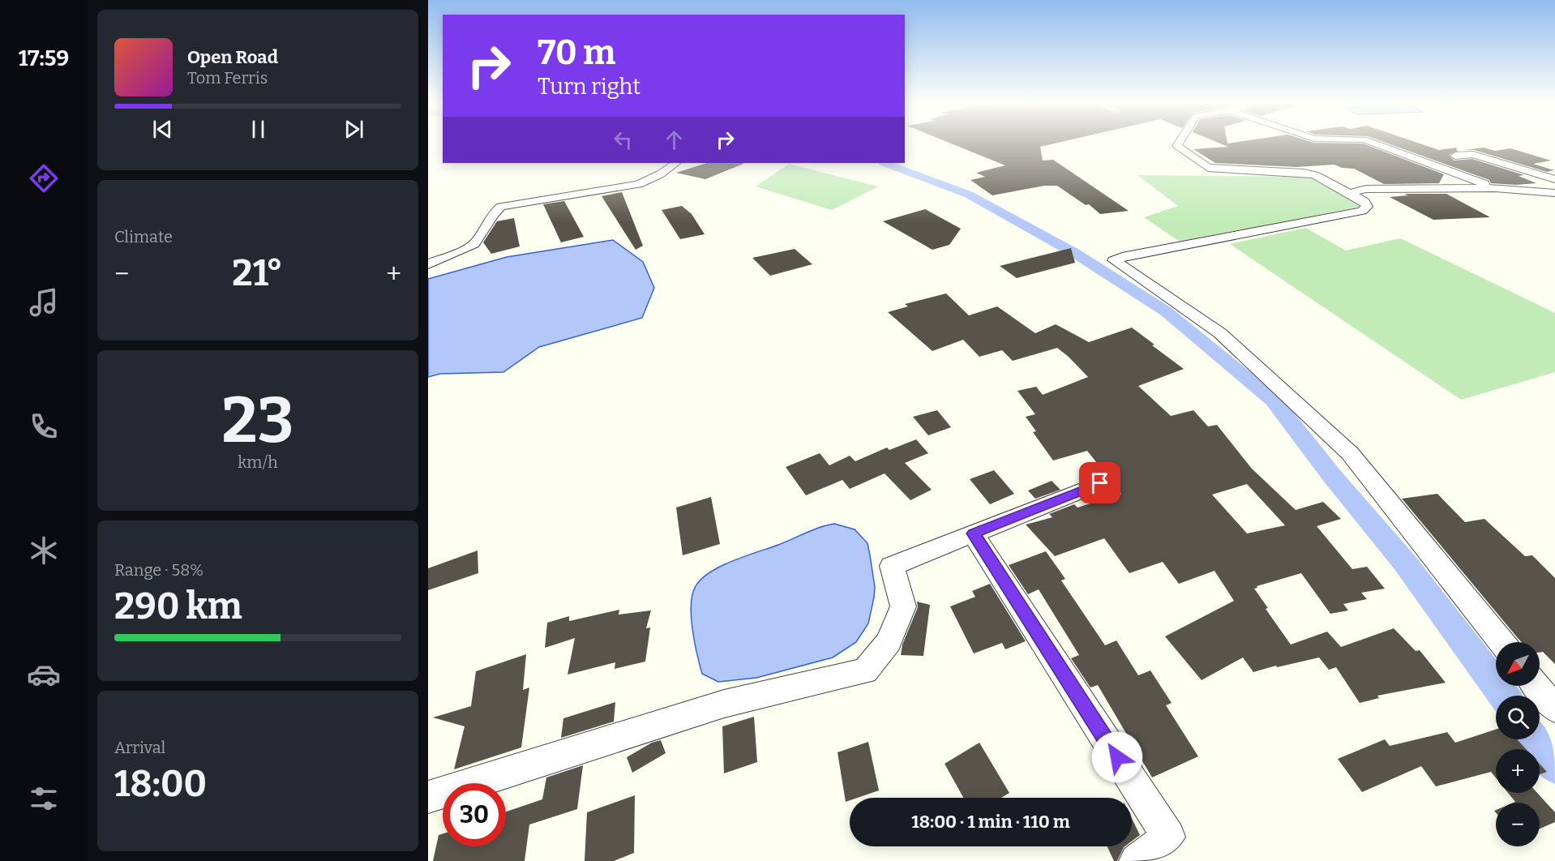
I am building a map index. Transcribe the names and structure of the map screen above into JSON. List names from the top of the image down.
{
  "north": "bottom left",
  "page": {
    "tabs": "17:59",
    "turn": ["70 m", "Turn right"],
    "song": ["Open Road", "Tom Ferris"],
    "tile": [
      "Climate",
      ["23", "km/h"],
      ["Range · 58%", "290 km"],
      ["Arrival", "18:00"]
    ],
    "heat": ["−", "21°", "+"],
    "map_buttons": ["+", "−"],
    "limit": "30",
    "trip": "18:00 · 1 min · 110 m"
  }
}
